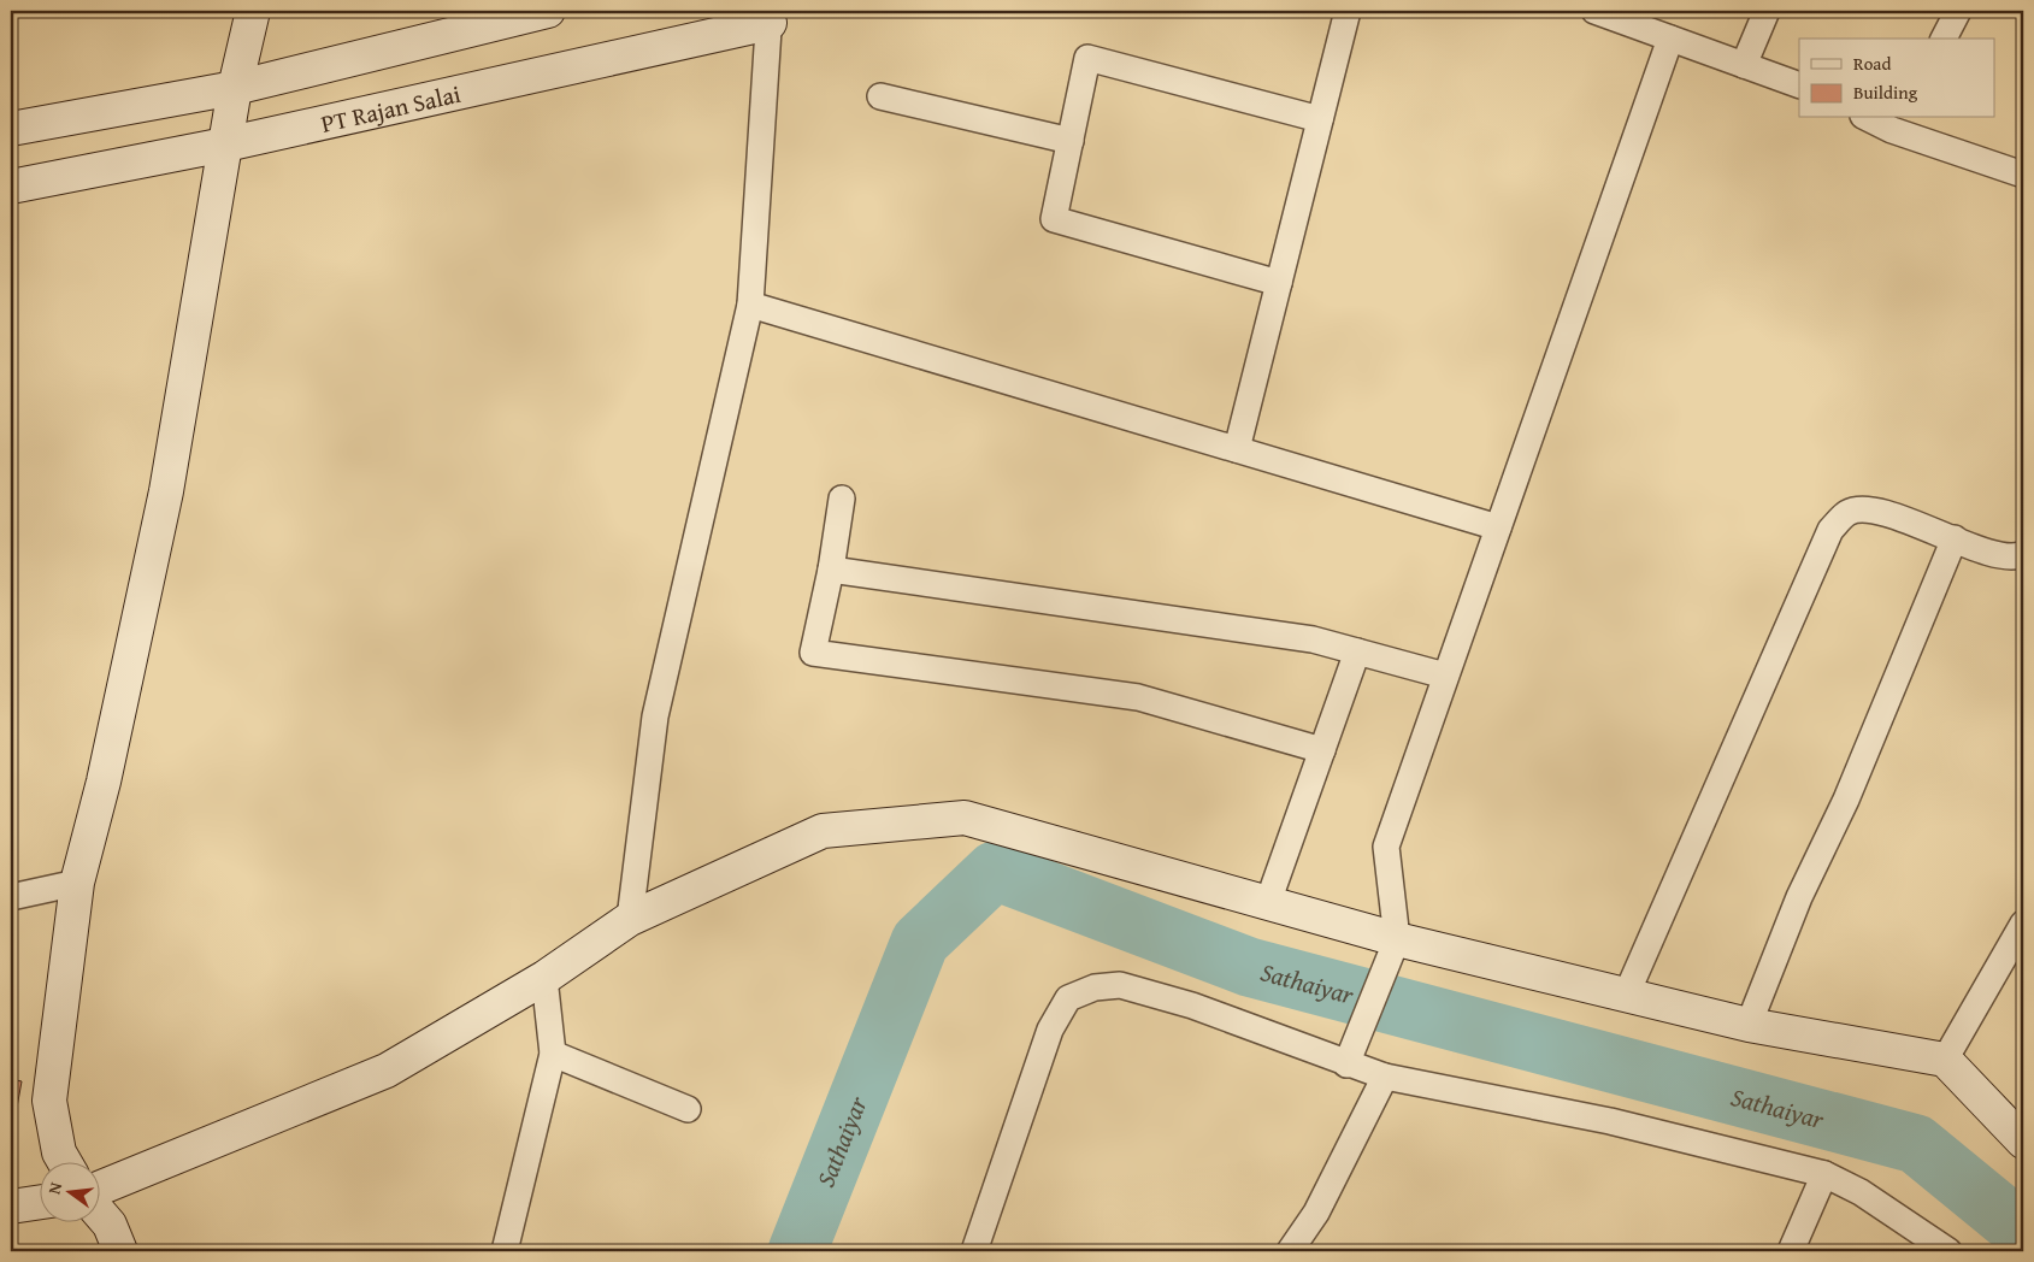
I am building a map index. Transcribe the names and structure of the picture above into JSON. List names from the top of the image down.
{
  "streets": {
    "street": ["PT Rajan Salai"]
  },
  "water": ["Sathaiyar"],
  "legend": ["Road", "Building"],
  "north": "left"
}
